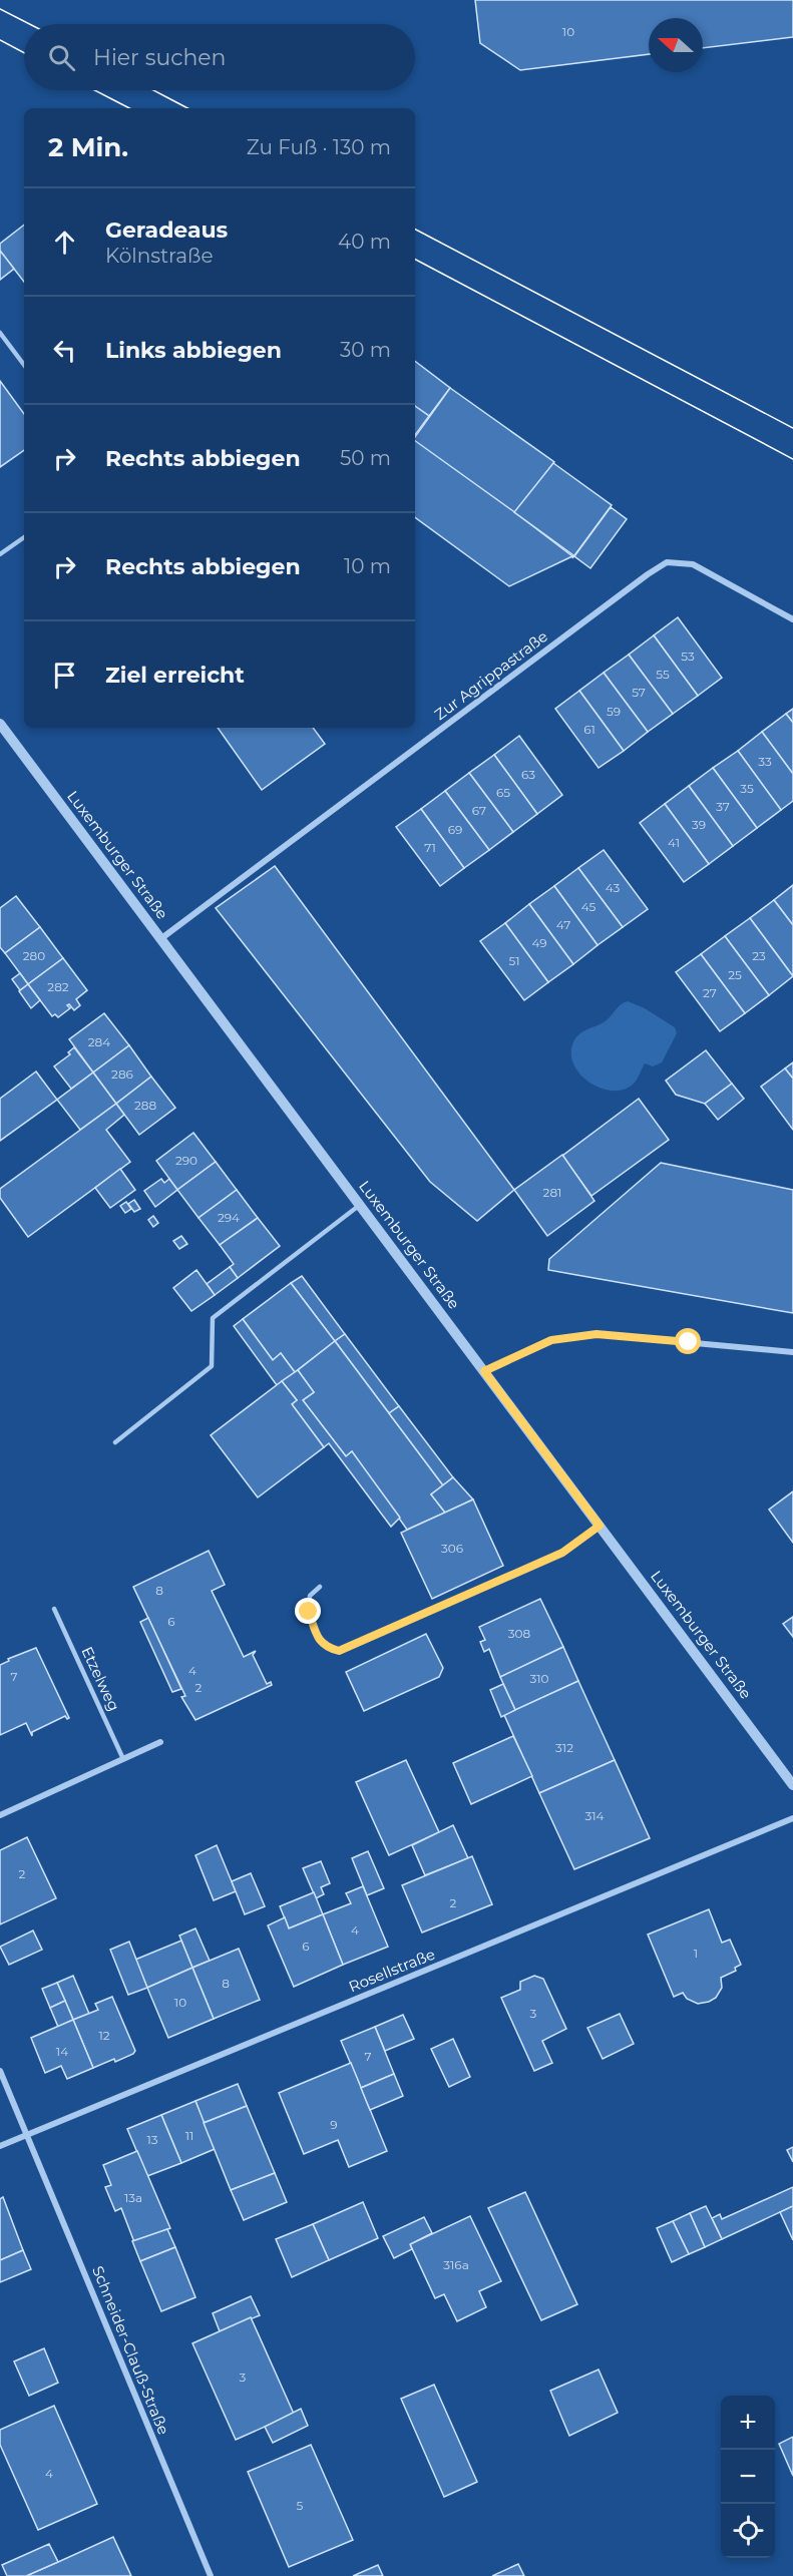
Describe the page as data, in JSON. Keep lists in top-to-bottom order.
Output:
{
  "streets": {
    "street": [
      "Zur Agrippastraße",
      "Luxemburger Straße",
      "Rosellstraße",
      "Schneider-Clauß-Straße"
    ],
    "lane": ["Etzelweg"]
  },
  "crossings": [
    ["Zur Agrippastraße", "Luxemburger Straße"],
    ["Rosellstraße", "Schneider-Clauß-Straße"]
  ],
  "house_numbers": [
    "10",
    "53",
    "55",
    "57",
    "59",
    "61",
    "33",
    "63",
    "35",
    "65",
    "37",
    "67",
    "39",
    "69",
    "41",
    "71",
    "43",
    "45",
    "47",
    "49",
    "280",
    "23",
    "51",
    "25",
    "282",
    "27",
    "284",
    "286",
    "288",
    "290",
    "281",
    "294",
    "306",
    "8",
    "6",
    "308",
    "4",
    "7",
    "310",
    "2",
    "312",
    "314",
    "2",
    "2",
    "4",
    "6",
    "1",
    "8",
    "10",
    "3",
    "12",
    "14",
    "7",
    "9",
    "11",
    "13",
    "13a",
    "316a",
    "3",
    "4",
    "5"
  ],
  "north": "left",
  "page": {
    "search": "Hier suchen",
    "heading": ["2 Min.", "Zu Fuß · 130 m"],
    "list": [
      ["Geradeaus", "Kölnstraße", "40 m"],
      ["Links abbiegen", "30 m"],
      ["Rechts abbiegen", "50 m"],
      ["Rechts abbiegen", "10 m"],
      "Ziel erreicht"
    ],
    "map_buttons": ["+", "−"]
  }
}
